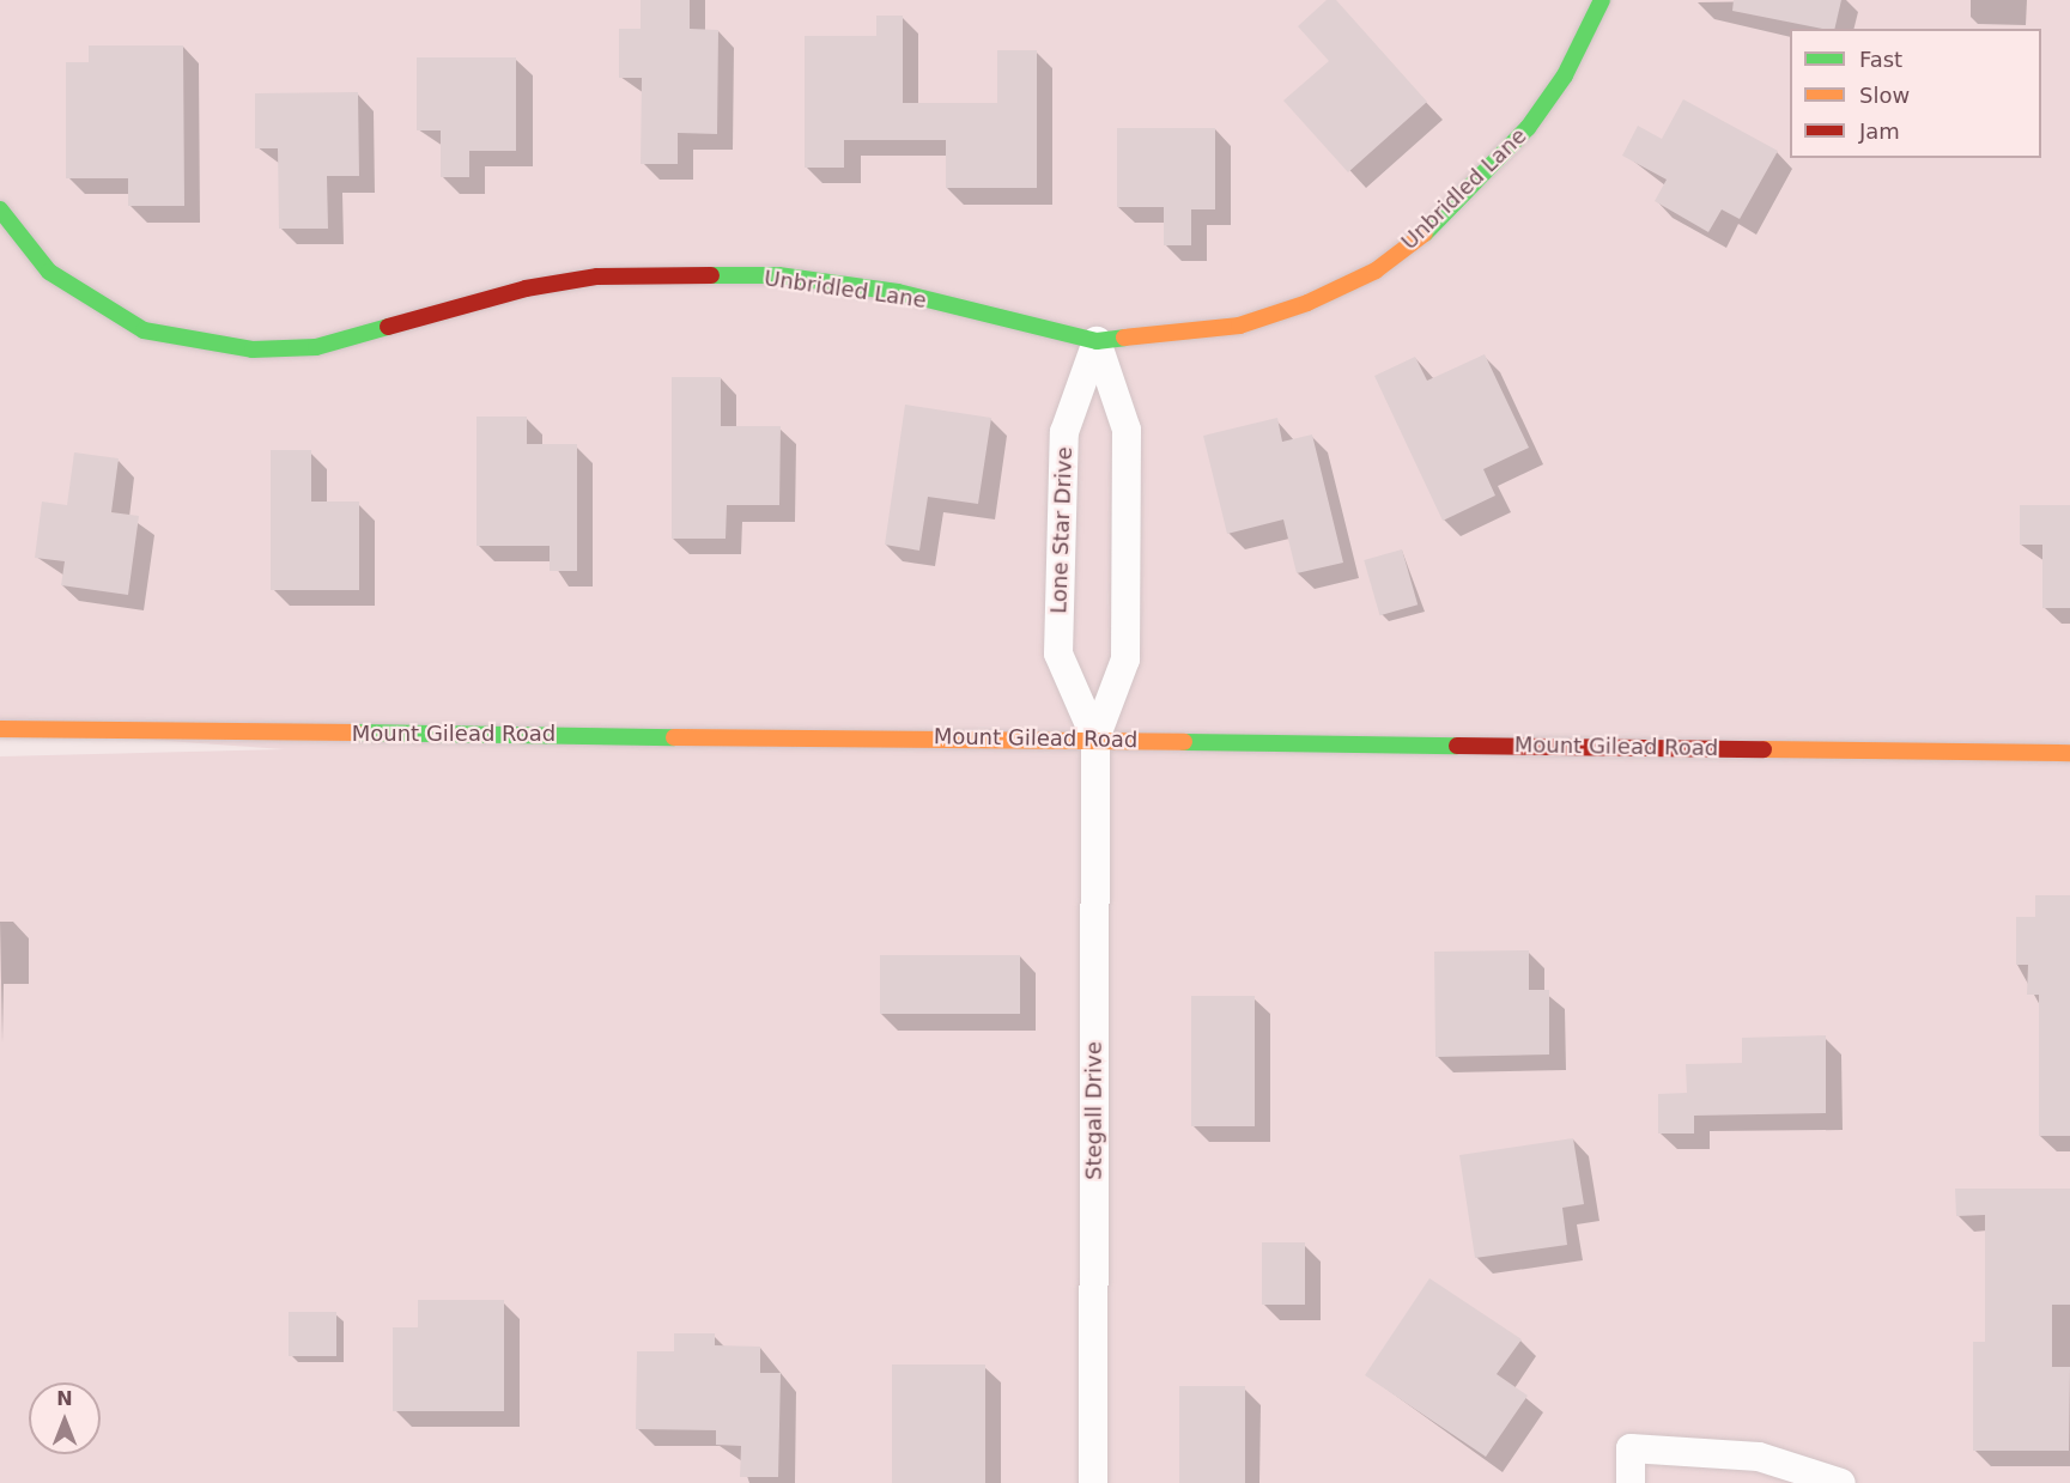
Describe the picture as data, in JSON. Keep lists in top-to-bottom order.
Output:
{
  "streets": {
    "street": [
      "Unbridled Lane",
      "Lone Star Drive",
      "Mount Gilead Road",
      "Stegall Drive"
    ]
  },
  "crossings": [
    ["Unbridled Lane", "Lone Star Drive"],
    ["Lone Star Drive", "Mount Gilead Road"],
    ["Lone Star Drive", "Stegall Drive"],
    ["Mount Gilead Road", "Stegall Drive"]
  ],
  "legend": ["Fast", "Slow", "Jam"],
  "north": "top"
}
